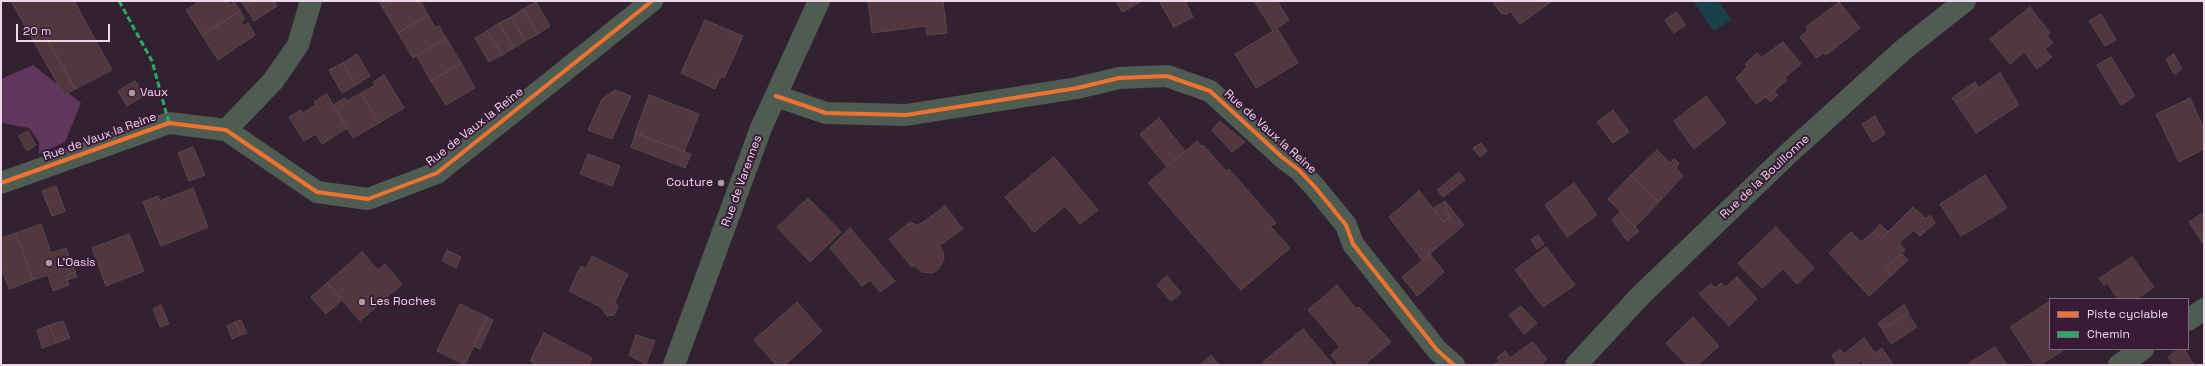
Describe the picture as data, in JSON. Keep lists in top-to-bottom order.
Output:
{
  "streets": {
    "street": ["Rue de Vaux la Reine", "Rue de la Bouillonne", "Rue de Varennes"]
  },
  "crossings": [
    ["Rue de Vaux la Reine", "Rue de Varennes"]
  ],
  "places": [
    "Vaux",
    "Couture",
    "L'Oasis",
    "Les Roches"
  ],
  "legend": ["Piste cyclable", "Chemin"],
  "scale_bar": "20 m"
}
